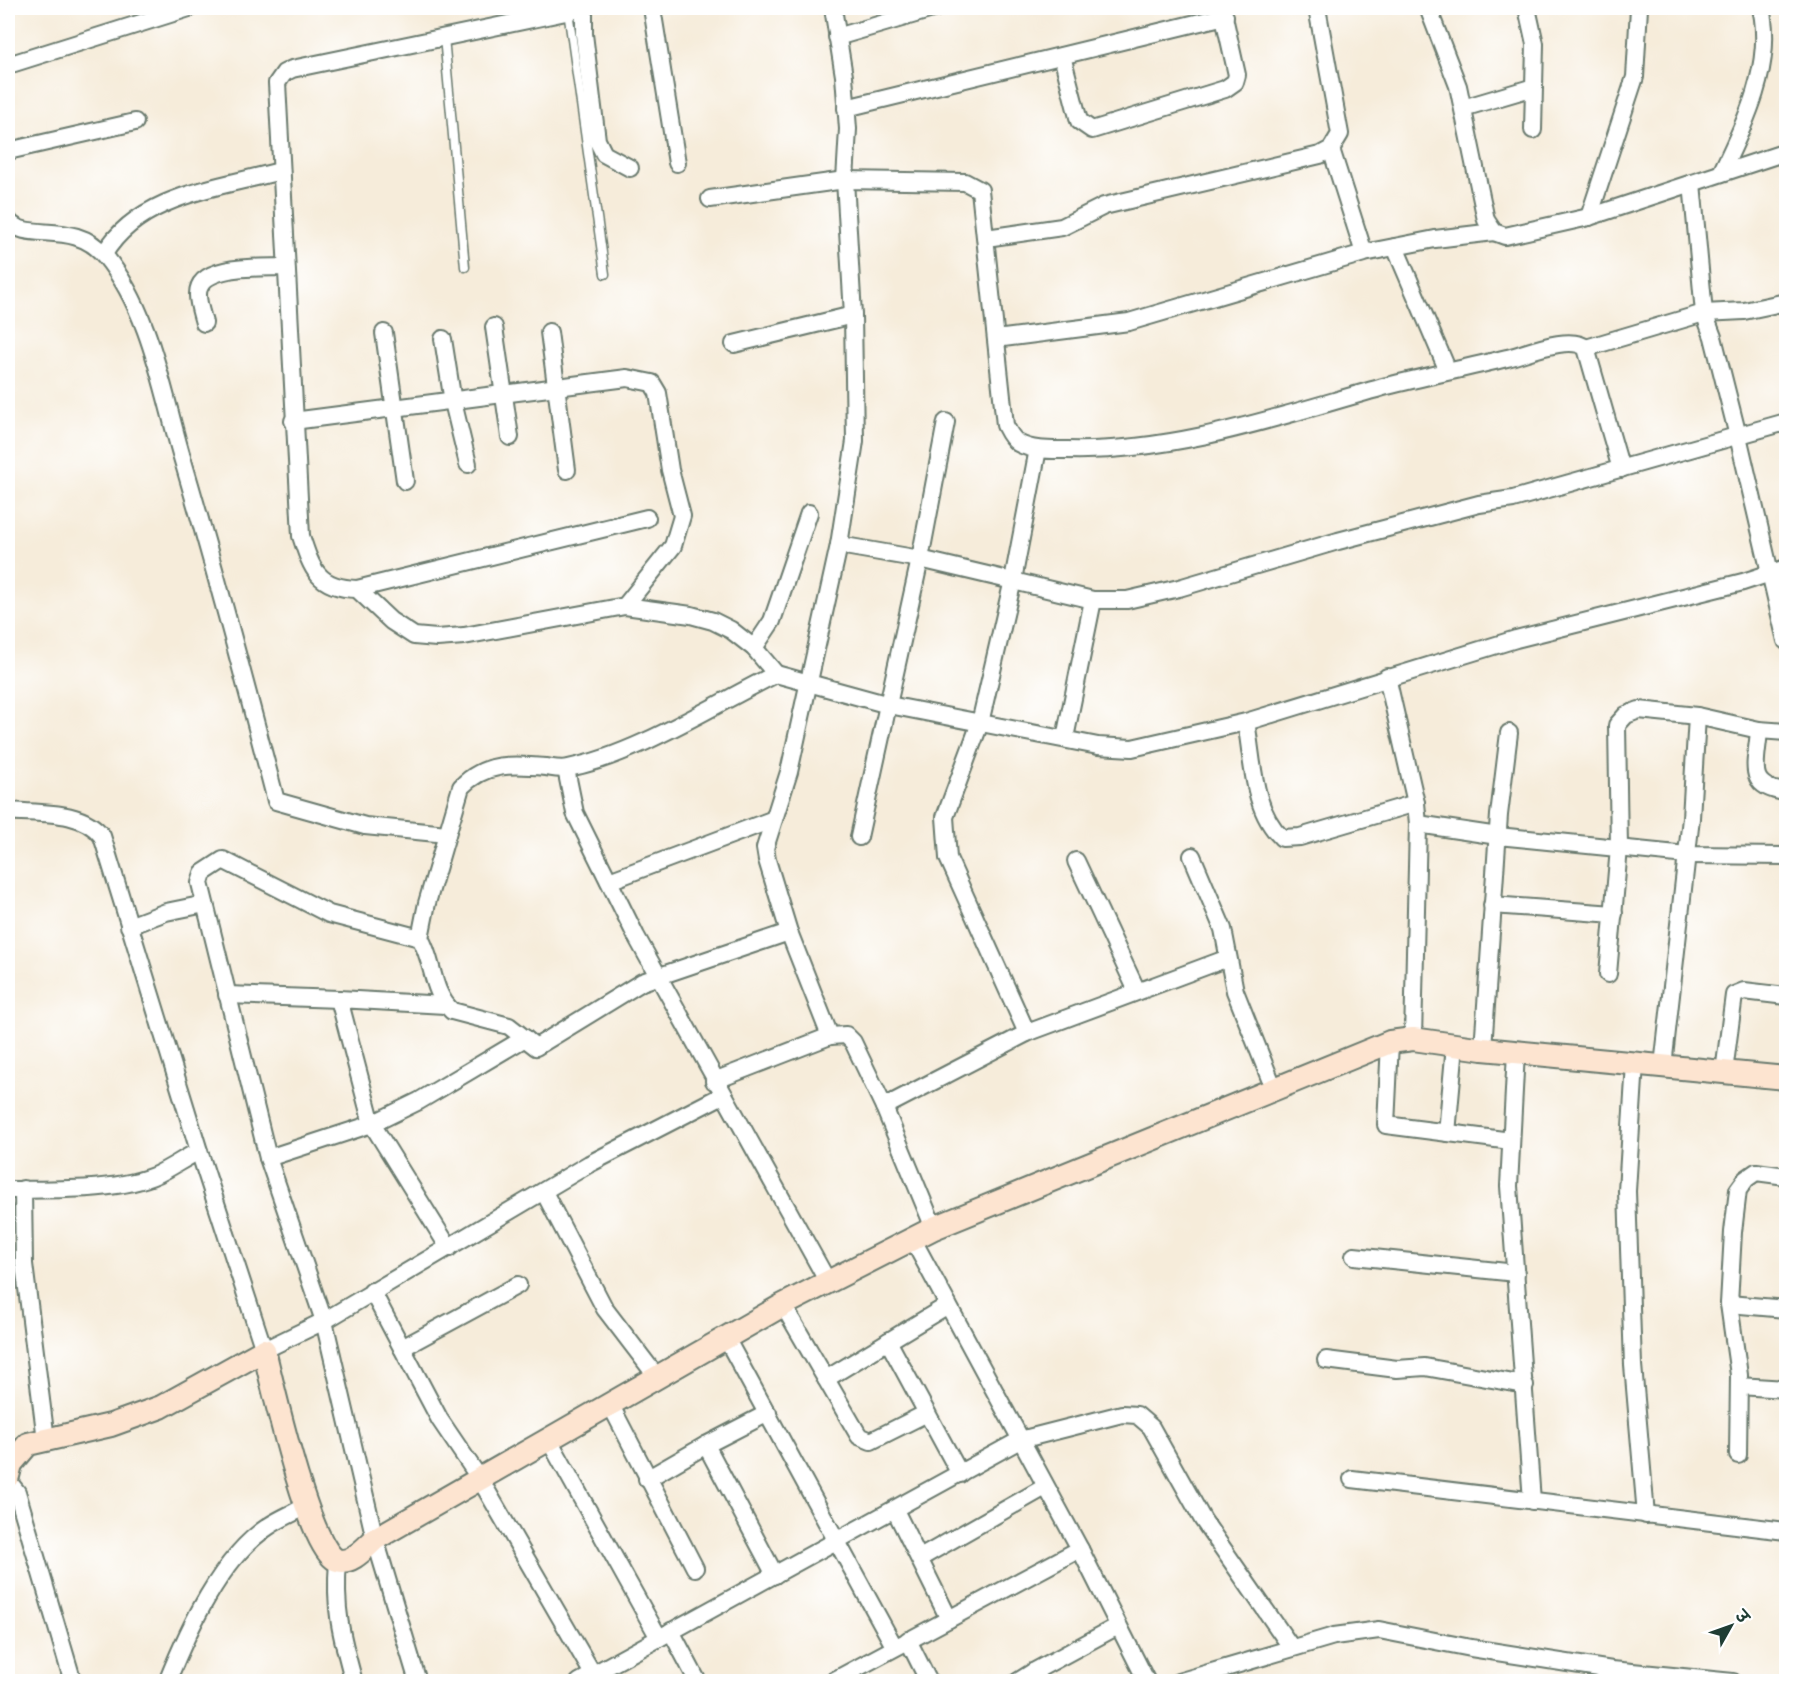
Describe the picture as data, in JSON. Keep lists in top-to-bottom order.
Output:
{
  "north": "top right"
}
